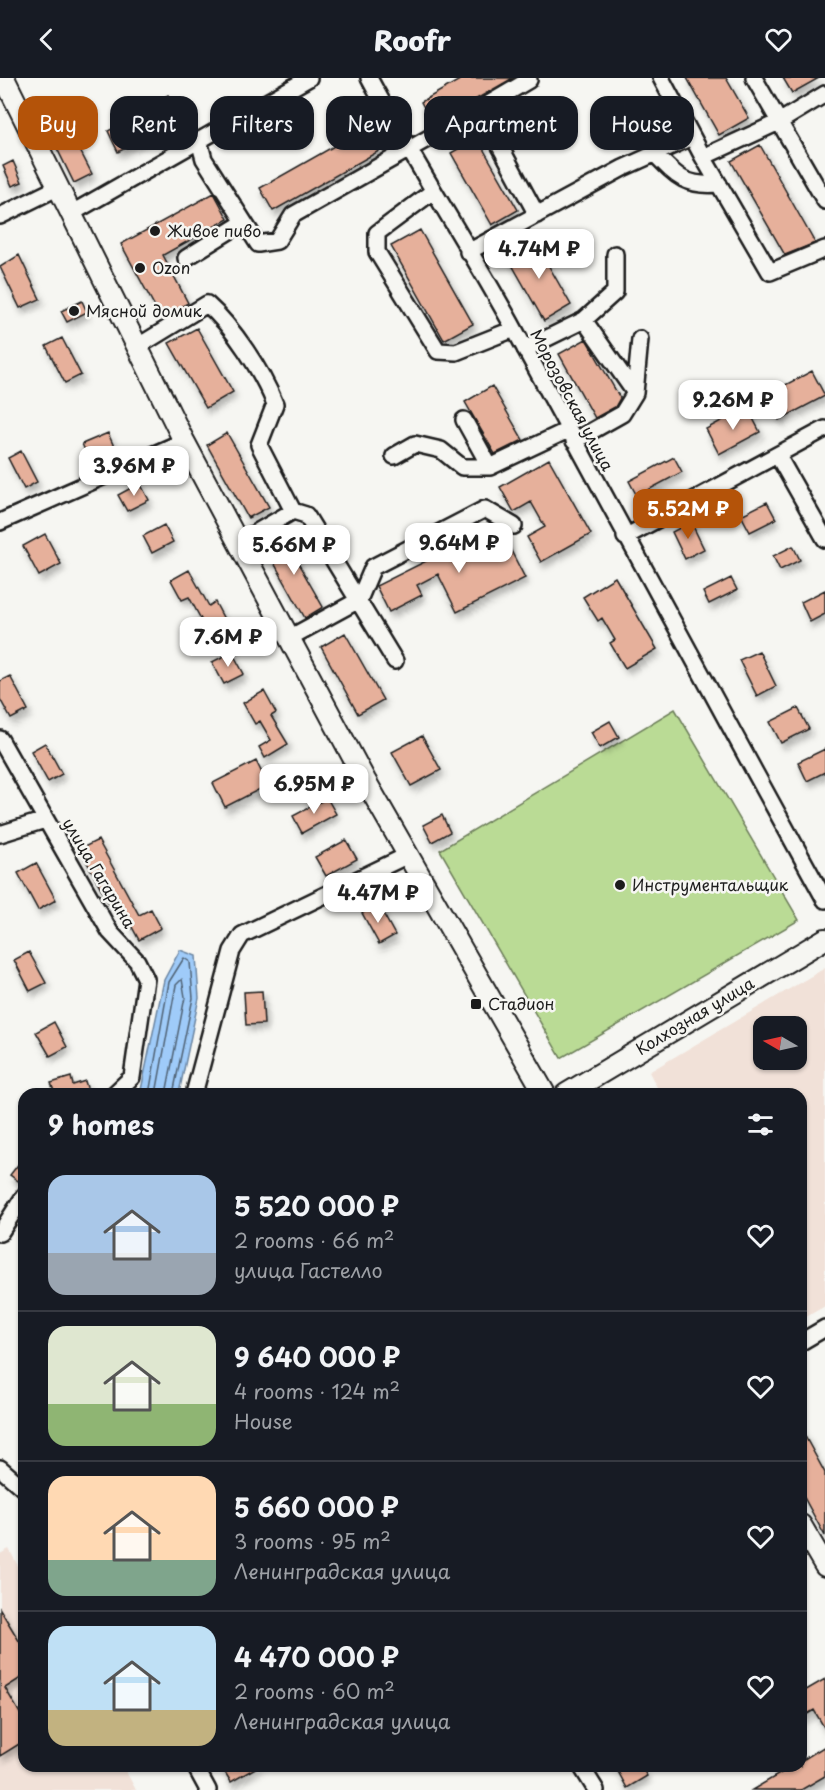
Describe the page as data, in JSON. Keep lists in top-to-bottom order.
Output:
{
  "streets": {
    "main road": ["Колхозная улица"],
    "street": ["Морозовская улица", "улица Гагарина"]
  },
  "places": {
    "other": [
      "Живое пиво",
      "Ozon",
      "Мясной домик",
      "Инструментальщик"
    ],
    "transit": ["Стадион"]
  },
  "north": "left",
  "page": {
    "header": "Roofr",
    "chip": [
      "Buy",
      "Rent",
      "Filters",
      "New",
      "Apartment",
      "House"
    ],
    "price": [
      "4.74M ₽",
      "9.26M ₽",
      "3.96M ₽",
      "5.52M ₽",
      "9.64M ₽",
      "5.66M ₽",
      "7.6M ₽",
      "6.95M ₽",
      "4.47M ₽"
    ],
    "heading": "9 homes",
    "list": [
      {
        "name": "5 520 000 ₽",
        "note": "2 rooms · 66 m² · улица Гастелло"
      },
      {
        "name": "9 640 000 ₽",
        "note": "4 rooms · 124 m² · House"
      },
      {
        "name": "5 660 000 ₽",
        "note": "3 rooms · 95 m² · Ленинградская улица"
      },
      {
        "name": "4 470 000 ₽",
        "note": "2 rooms · 60 m² · Ленинградская улица"
      }
    ]
  }
}
